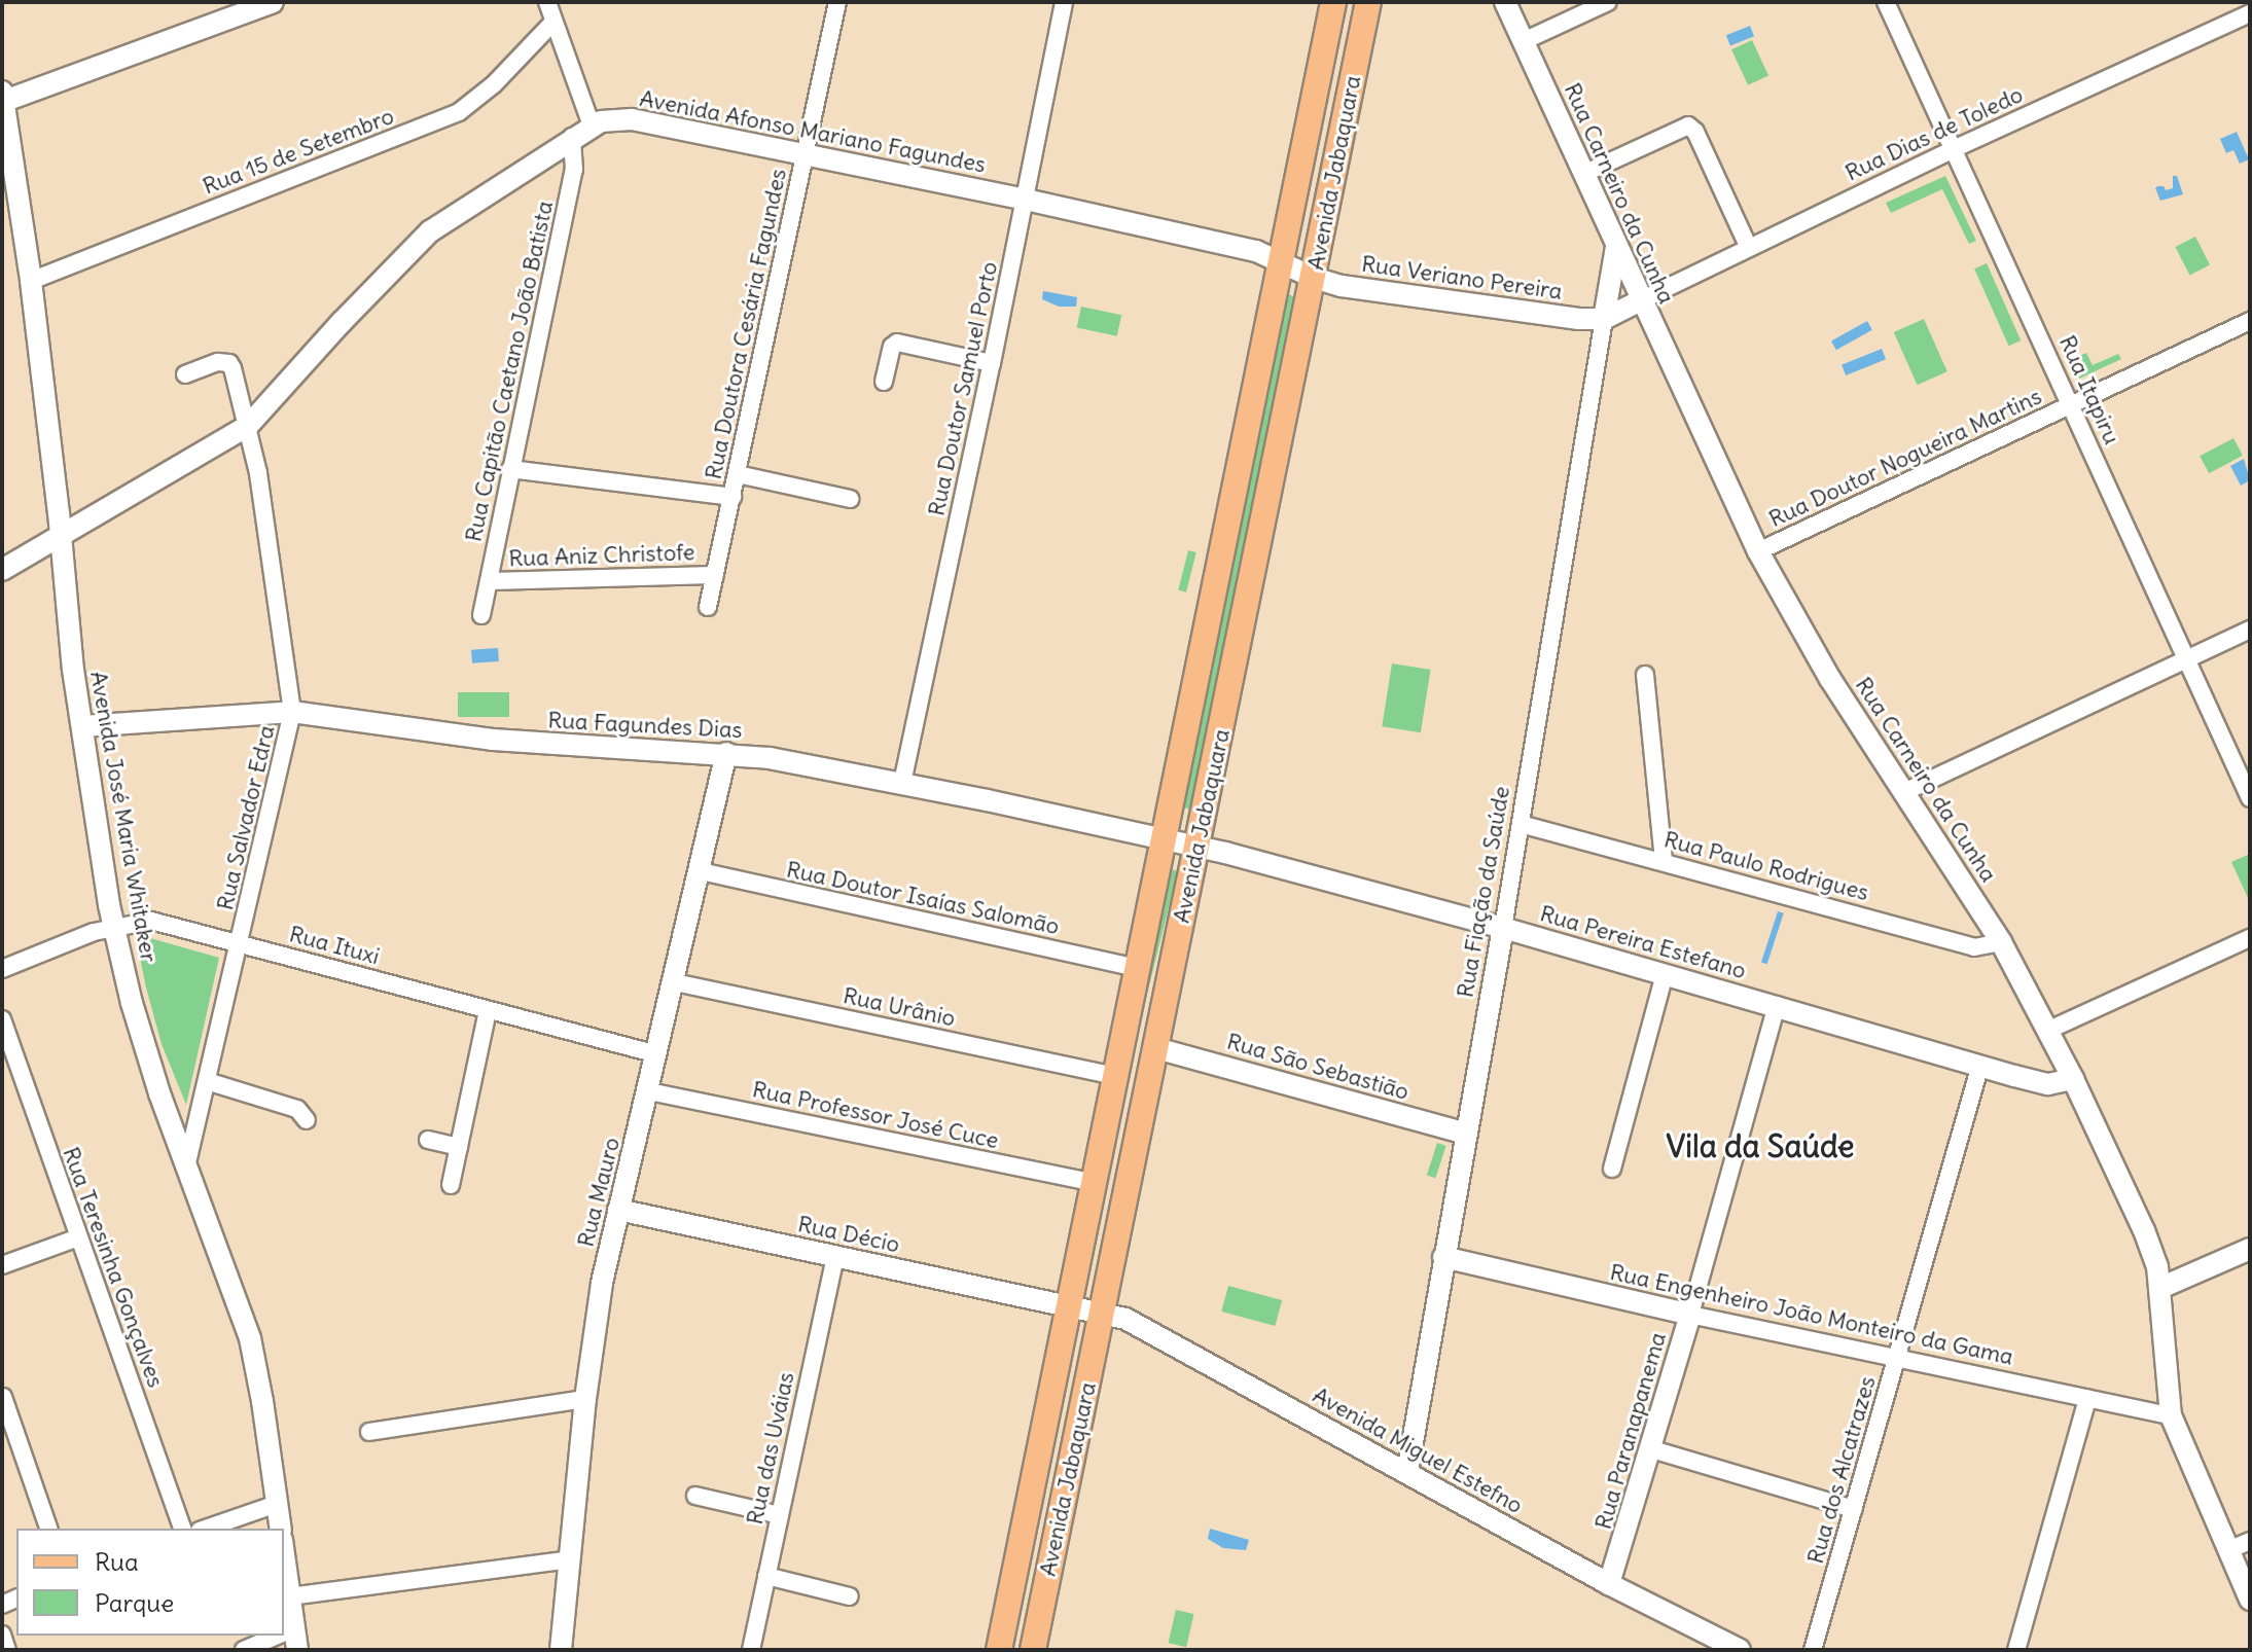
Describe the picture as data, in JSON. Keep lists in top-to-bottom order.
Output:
{
  "streets": {
    "main road": ["Avenida Jabaquara"],
    "street": [
      "Avenida Afonso Mariano Fagundes",
      "Rua Dias de Toledo",
      "Rua 15 de Setembro",
      "Rua Carneiro da Cunha",
      "Rua Veriano Pereira",
      "Rua Doutora Cesária Fagundes",
      "Rua Capitão Caetano João Batista",
      "Rua Doutor Samuel Porto",
      "Rua Itapiru",
      "Rua Doutor Nogueira Martins",
      "Rua Aniz Christofe",
      "Rua Fagundes Dias",
      "Avenida José Maria Whitaker",
      "Rua Salvador Edra",
      "Rua Paulo Rodrigues",
      "Rua Fiação da Saúde",
      "Rua Doutor Isaías Salomão",
      "Rua Pereira Estefano",
      "Rua Ituxi",
      "Rua Urânio",
      "Rua São Sebastião",
      "Rua Professor José Cuce",
      "Rua Mauro",
      "Rua Décio",
      "Rua Teresinha Gonçalves",
      "Rua Engenheiro João Monteiro da Gama",
      "Rua Paranapanema",
      "Rua das Uváias",
      "Avenida Miguel Estefno",
      "Rua dos Alcatrazes"
    ]
  },
  "crossings": [
    ["Avenida Afonso Mariano Fagundes", "Avenida Jabaquara"],
    ["Avenida Afonso Mariano Fagundes", "Rua Veriano Pereira"],
    ["Avenida Afonso Mariano Fagundes", "Rua Doutora Cesária Fagundes"],
    ["Avenida Afonso Mariano Fagundes", "Rua Capitão Caetano João Batista"],
    ["Avenida Afonso Mariano Fagundes", "Rua Doutor Samuel Porto"],
    ["Avenida Afonso Mariano Fagundes", "Avenida José Maria Whitaker"],
    ["Avenida Afonso Mariano Fagundes", "Rua Salvador Edra"],
    ["Rua Dias de Toledo", "Rua Carneiro da Cunha"],
    ["Rua Dias de Toledo", "Rua Itapiru"],
    ["Rua 15 de Setembro", "Avenida José Maria Whitaker"],
    ["Avenida Jabaquara", "Rua Veriano Pereira"],
    ["Avenida Jabaquara", "Rua Fagundes Dias"],
    ["Avenida Jabaquara", "Rua Doutor Isaías Salomão"],
    ["Avenida Jabaquara", "Rua Pereira Estefano"],
    ["Avenida Jabaquara", "Rua Urânio"],
    ["Avenida Jabaquara", "Rua São Sebastião"],
    ["Avenida Jabaquara", "Rua Professor José Cuce"],
    ["Avenida Jabaquara", "Rua Décio"],
    ["Avenida Jabaquara", "Avenida Miguel Estefno"],
    ["Rua Carneiro da Cunha", "Rua Veriano Pereira"],
    ["Rua Carneiro da Cunha", "Rua Doutor Nogueira Martins"],
    ["Rua Carneiro da Cunha", "Rua Paulo Rodrigues"],
    ["Rua Carneiro da Cunha", "Rua Pereira Estefano"],
    ["Rua Carneiro da Cunha", "Rua Engenheiro João Monteiro da Gama"],
    ["Rua Veriano Pereira", "Rua Fiação da Saúde"],
    ["Rua Doutora Cesária Fagundes", "Rua Aniz Christofe"],
    ["Rua Capitão Caetano João Batista", "Rua Aniz Christofe"],
    ["Rua Doutor Samuel Porto", "Rua Fagundes Dias"],
    ["Rua Itapiru", "Rua Doutor Nogueira Martins"],
    ["Rua Fagundes Dias", "Avenida José Maria Whitaker"],
    ["Rua Fagundes Dias", "Rua Salvador Edra"],
    ["Rua Fagundes Dias", "Rua Pereira Estefano"],
    ["Rua Fagundes Dias", "Rua Mauro"],
    ["Avenida José Maria Whitaker", "Rua Salvador Edra"],
    ["Avenida José Maria Whitaker", "Rua Ituxi"],
    ["Rua Salvador Edra", "Rua Ituxi"],
    ["Rua Paulo Rodrigues", "Rua Fiação da Saúde"],
    ["Rua Fiação da Saúde", "Rua Pereira Estefano"],
    ["Rua Fiação da Saúde", "Rua São Sebastião"],
    ["Rua Fiação da Saúde", "Rua Engenheiro João Monteiro da Gama"],
    ["Rua Fiação da Saúde", "Avenida Miguel Estefno"],
    ["Rua Doutor Isaías Salomão", "Rua Mauro"],
    ["Rua Pereira Estefano", "Rua Paranapanema"],
    ["Rua Pereira Estefano", "Rua dos Alcatrazes"],
    ["Rua Ituxi", "Rua Mauro"],
    ["Rua Urânio", "Rua Mauro"],
    ["Rua Professor José Cuce", "Rua Mauro"],
    ["Rua Mauro", "Rua Décio"],
    ["Rua Décio", "Rua das Uváias"],
    ["Rua Décio", "Avenida Miguel Estefno"],
    ["Rua Engenheiro João Monteiro da Gama", "Rua Paranapanema"],
    ["Rua Engenheiro João Monteiro da Gama", "Rua dos Alcatrazes"],
    ["Rua Paranapanema", "Avenida Miguel Estefno"]
  ],
  "districts": ["Vila da Saúde"],
  "legend": ["Rua", "Parque"]
}
